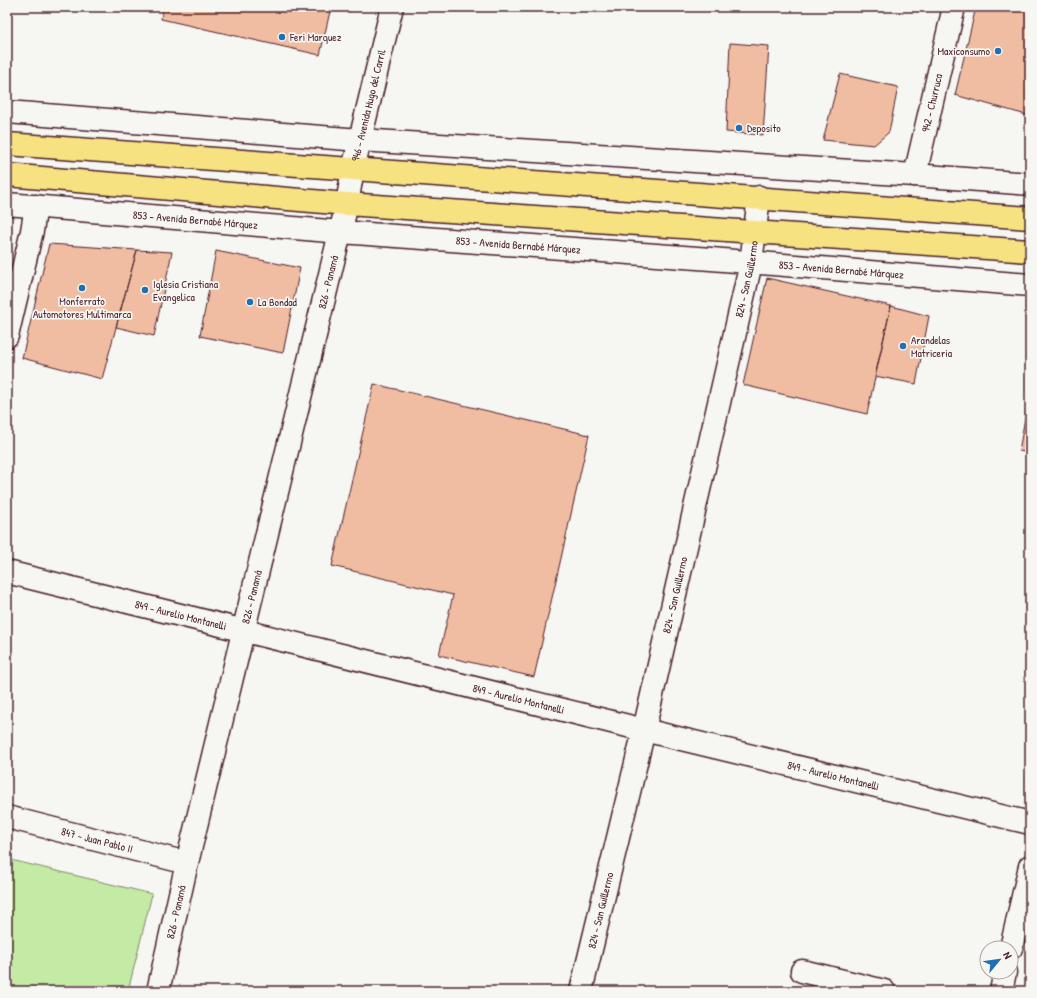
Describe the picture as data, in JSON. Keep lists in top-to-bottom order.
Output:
{
  "streets": {
    "street": [
      "942 - Churruca",
      "946 - Avenida Hugo del Carril",
      "853 - Avenida Bernabé Márquez",
      "824 - San Guillermo",
      "826 - Panamá",
      "849 - Aurelio Montanelli",
      "847 - Juan Pablo II"
    ]
  },
  "crossings": [
    ["946 - Avenida Hugo del Carril", "826 - Panamá"],
    ["853 - Avenida Bernabé Márquez", "824 - San Guillermo"],
    ["853 - Avenida Bernabé Márquez", "826 - Panamá"],
    ["824 - San Guillermo", "849 - Aurelio Montanelli"],
    ["826 - Panamá", "849 - Aurelio Montanelli"],
    ["826 - Panamá", "847 - Juan Pablo II"]
  ],
  "places": [
    "Feri Marquez",
    "Maxiconsumo",
    "Deposito",
    "Monferrato Automotores Multimarca",
    "Iglesia Cristiana Evangelica",
    "La Bondad",
    "Arandelas Matriceria"
  ],
  "north": "top right"
}
